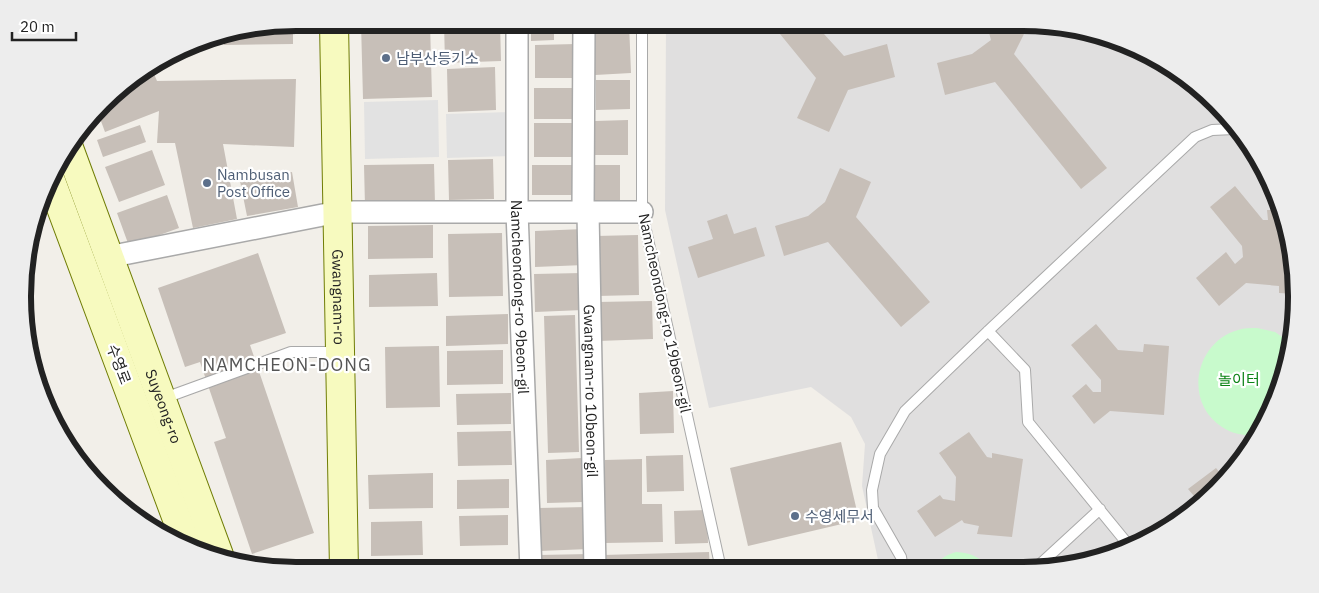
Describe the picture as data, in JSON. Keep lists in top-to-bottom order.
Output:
{
  "streets": {
    "main road": ["Gwangnam-ro", "수영로", "Suyeong-ro"],
    "street": ["Namcheondong-ro 9beon-gil", "Gwangnam-ro 10beon-gil"],
    "lane": ["Namcheondong-ro 19beon-gil"]
  },
  "districts": ["NAMCHEON-DONG"],
  "parks": ["놀이터"],
  "places": ["남부산등기소", "Nambusan Post Office", "수영세무서"],
  "scale_bar": "20 m"
}
